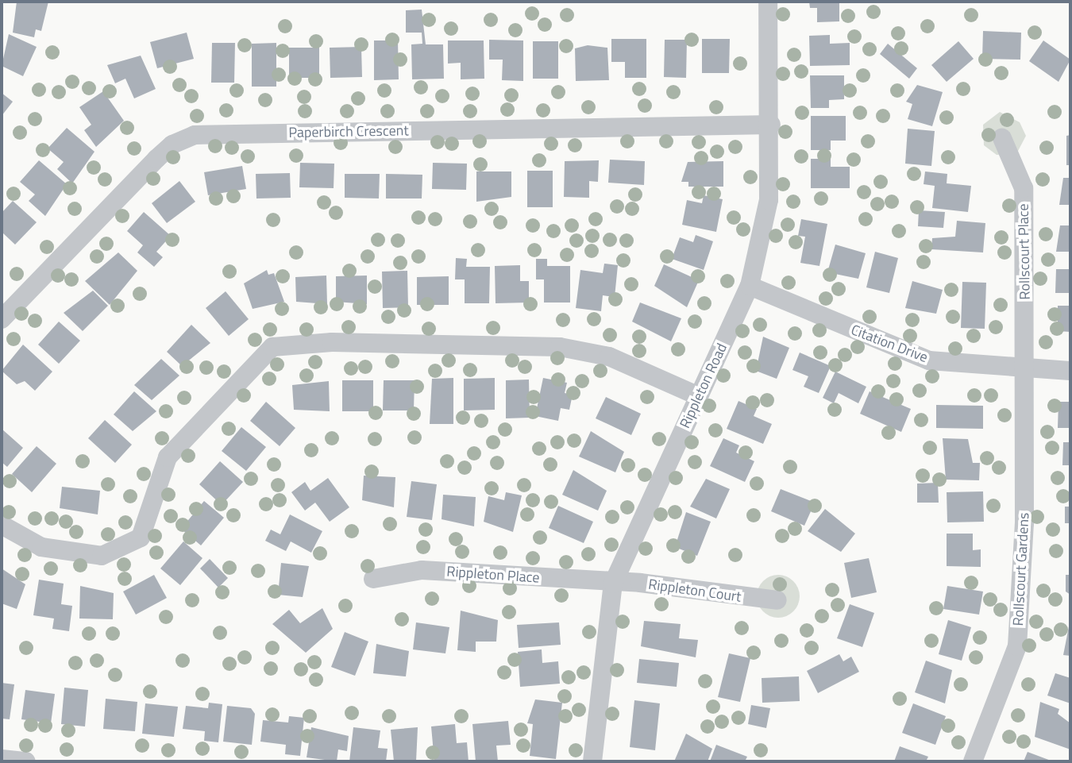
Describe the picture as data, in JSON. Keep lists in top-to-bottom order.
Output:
{
  "streets": {
    "street": [
      "Paperbirch Crescent",
      "Rollscourt Place",
      "Citation Drive",
      "Rippleton Road",
      "Rollscourt Gardens",
      "Rippleton Place",
      "Rippleton Court"
    ]
  },
  "crossings": [
    ["Paperbirch Crescent", "Rippleton Road"],
    ["Rollscourt Place", "Citation Drive"],
    ["Rollscourt Place", "Rollscourt Gardens"],
    ["Citation Drive", "Rippleton Road"],
    ["Citation Drive", "Rollscourt Gardens"],
    ["Rippleton Road", "Rippleton Place"],
    ["Rippleton Road", "Rippleton Court"],
    ["Rippleton Place", "Rippleton Court"]
  ]
}
